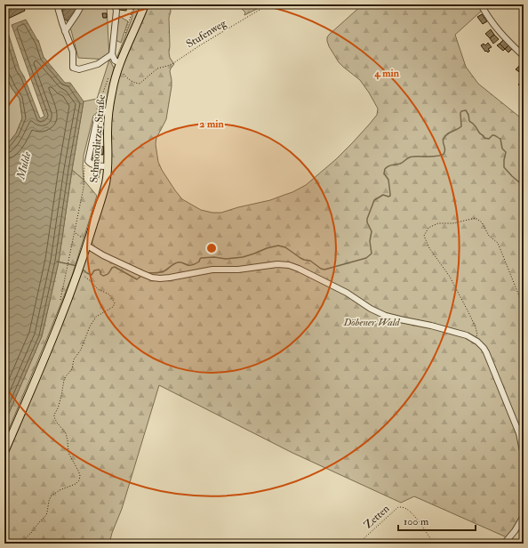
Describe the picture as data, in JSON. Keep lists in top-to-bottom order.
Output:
{
  "streets": {
    "main road": ["Schmorditzer Straße"],
    "path": ["Stufenweg", "Zetten"]
  },
  "crossings": [
    ["Stufenweg", "Schmorditzer Straße"]
  ],
  "water": ["Mulde"],
  "parks": ["Döbener Wald"],
  "scale_bar": "100 m",
  "rings": ["4 min", "2 min"]
}
